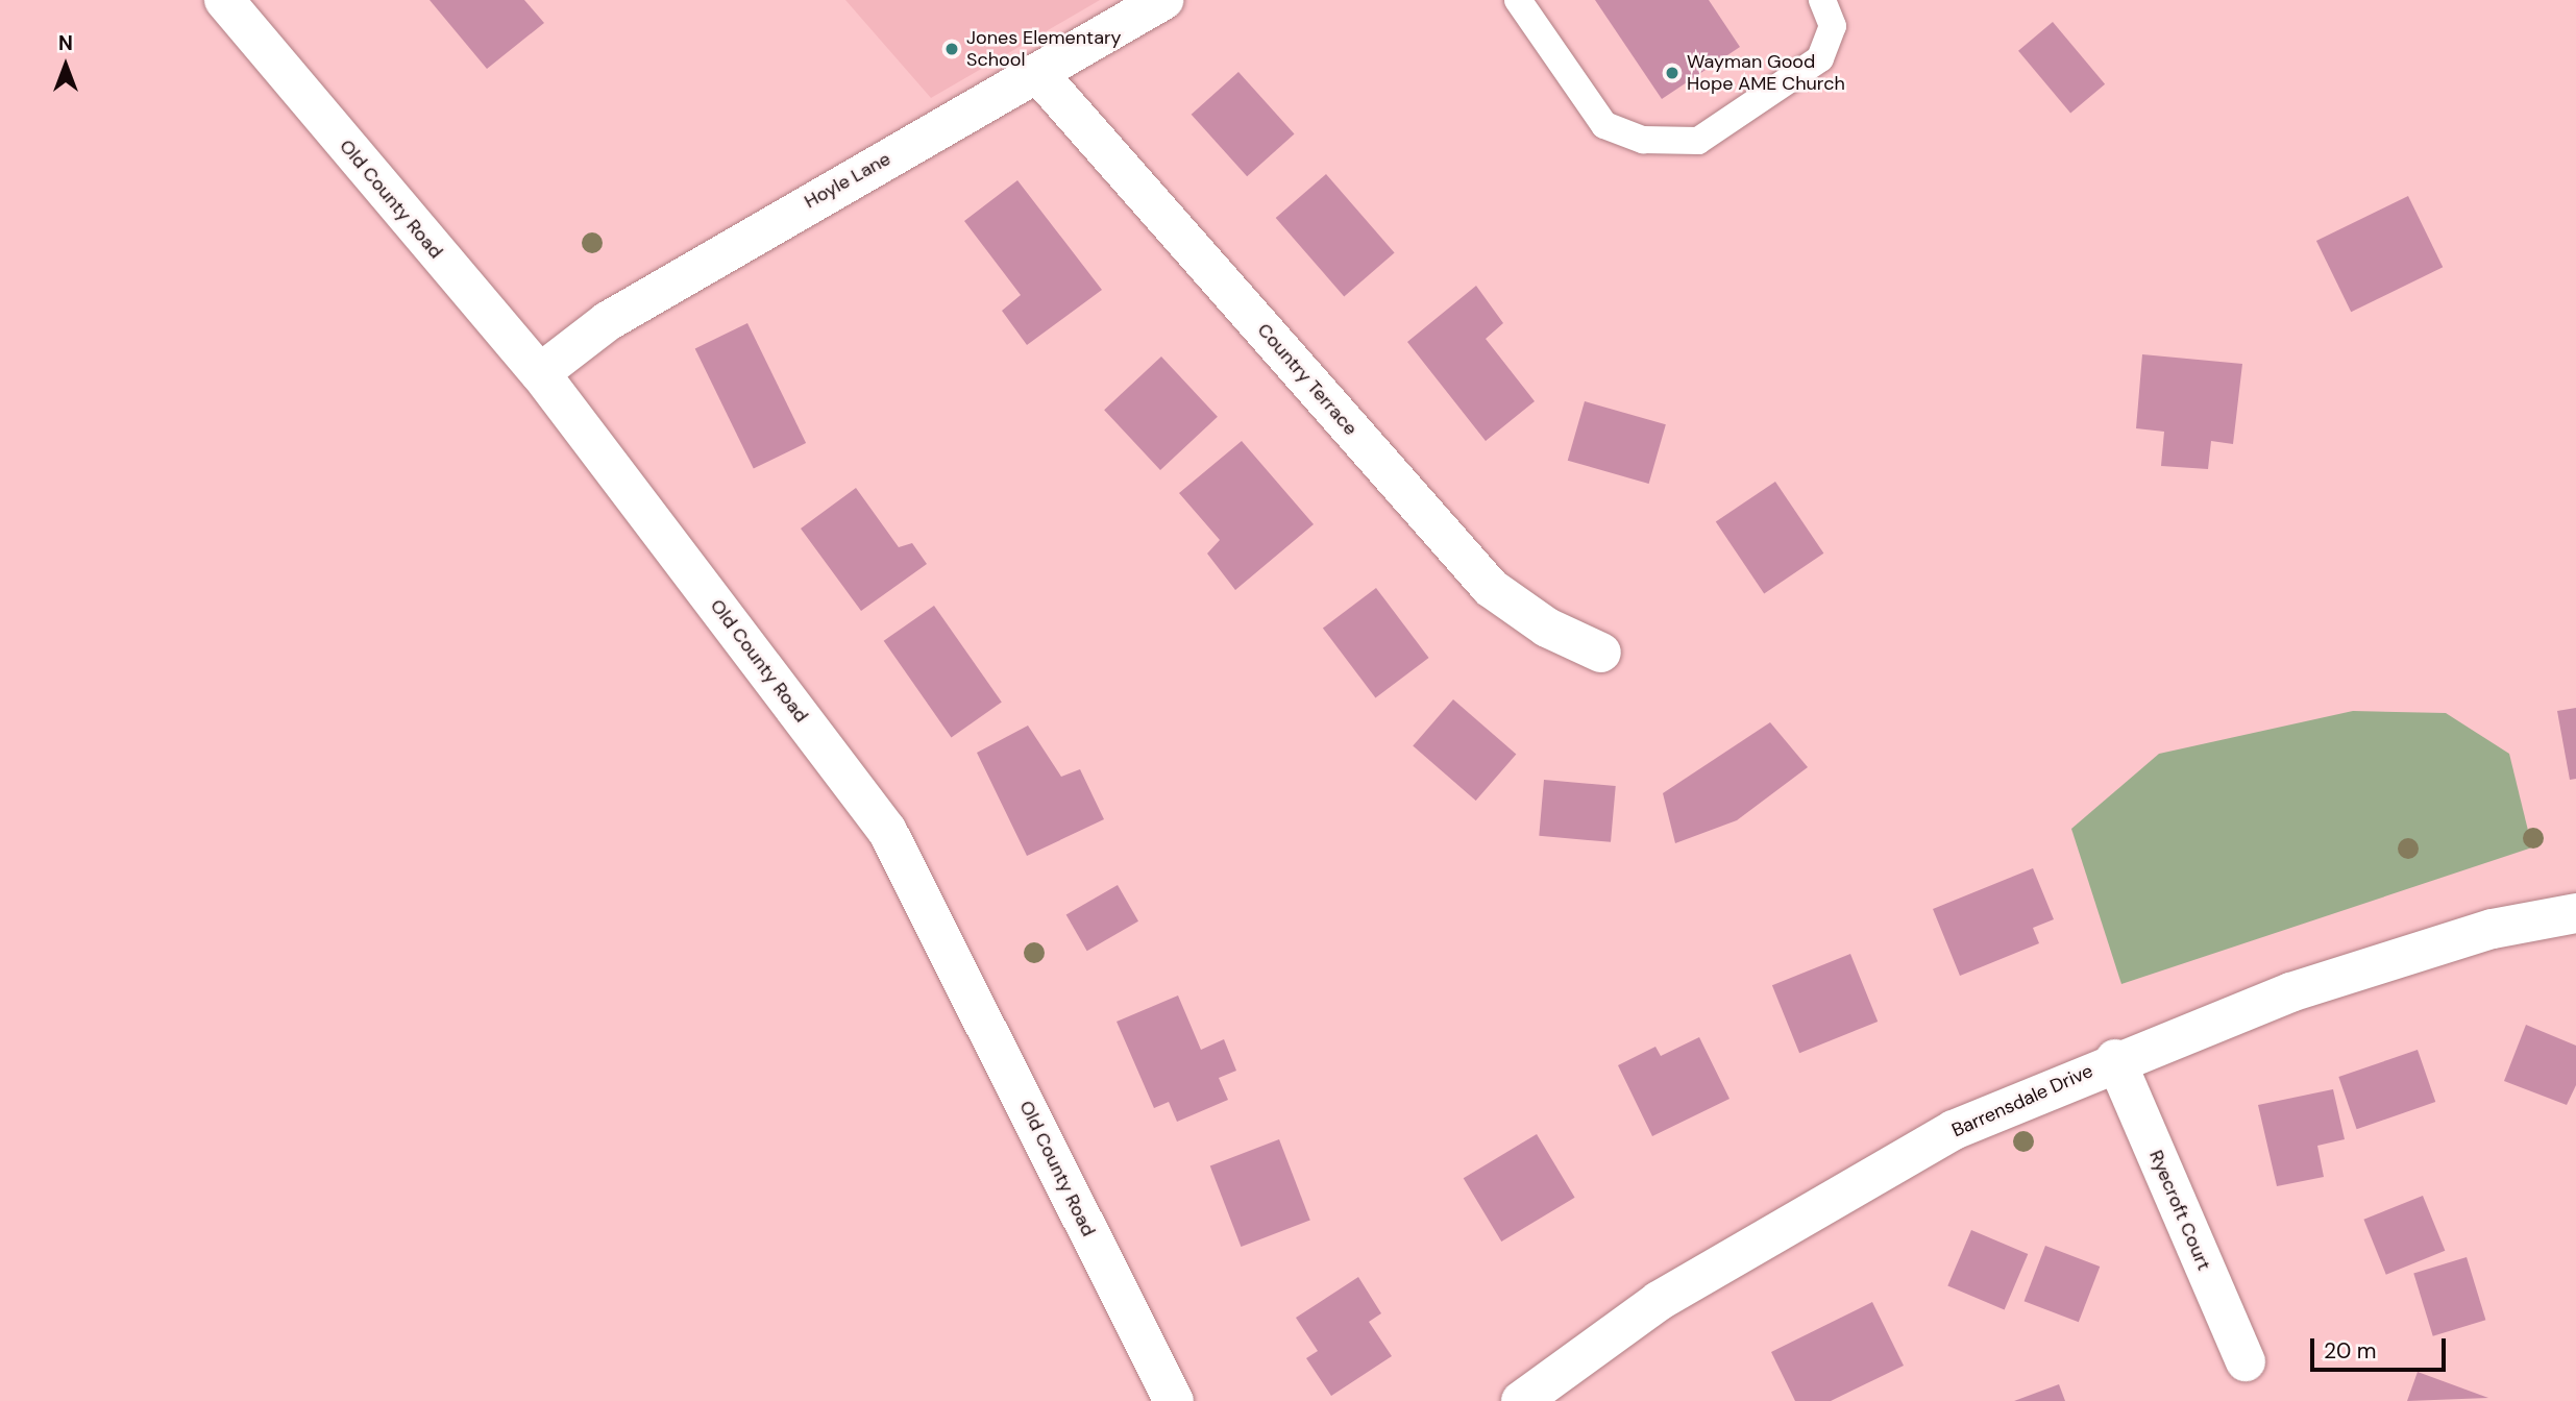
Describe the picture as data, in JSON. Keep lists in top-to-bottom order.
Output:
{
  "streets": {
    "street": [
      "Hoyle Lane",
      "Old County Road",
      "Country Terrace",
      "Barrensdale Drive",
      "Ryecroft Court"
    ]
  },
  "crossings": [
    ["Hoyle Lane", "Old County Road"],
    ["Hoyle Lane", "Country Terrace"],
    ["Barrensdale Drive", "Ryecroft Court"]
  ],
  "places": ["Jones Elementary School", "Wayman Good Hope AME Church"],
  "scale_bar": "20 m",
  "north": "top"
}
